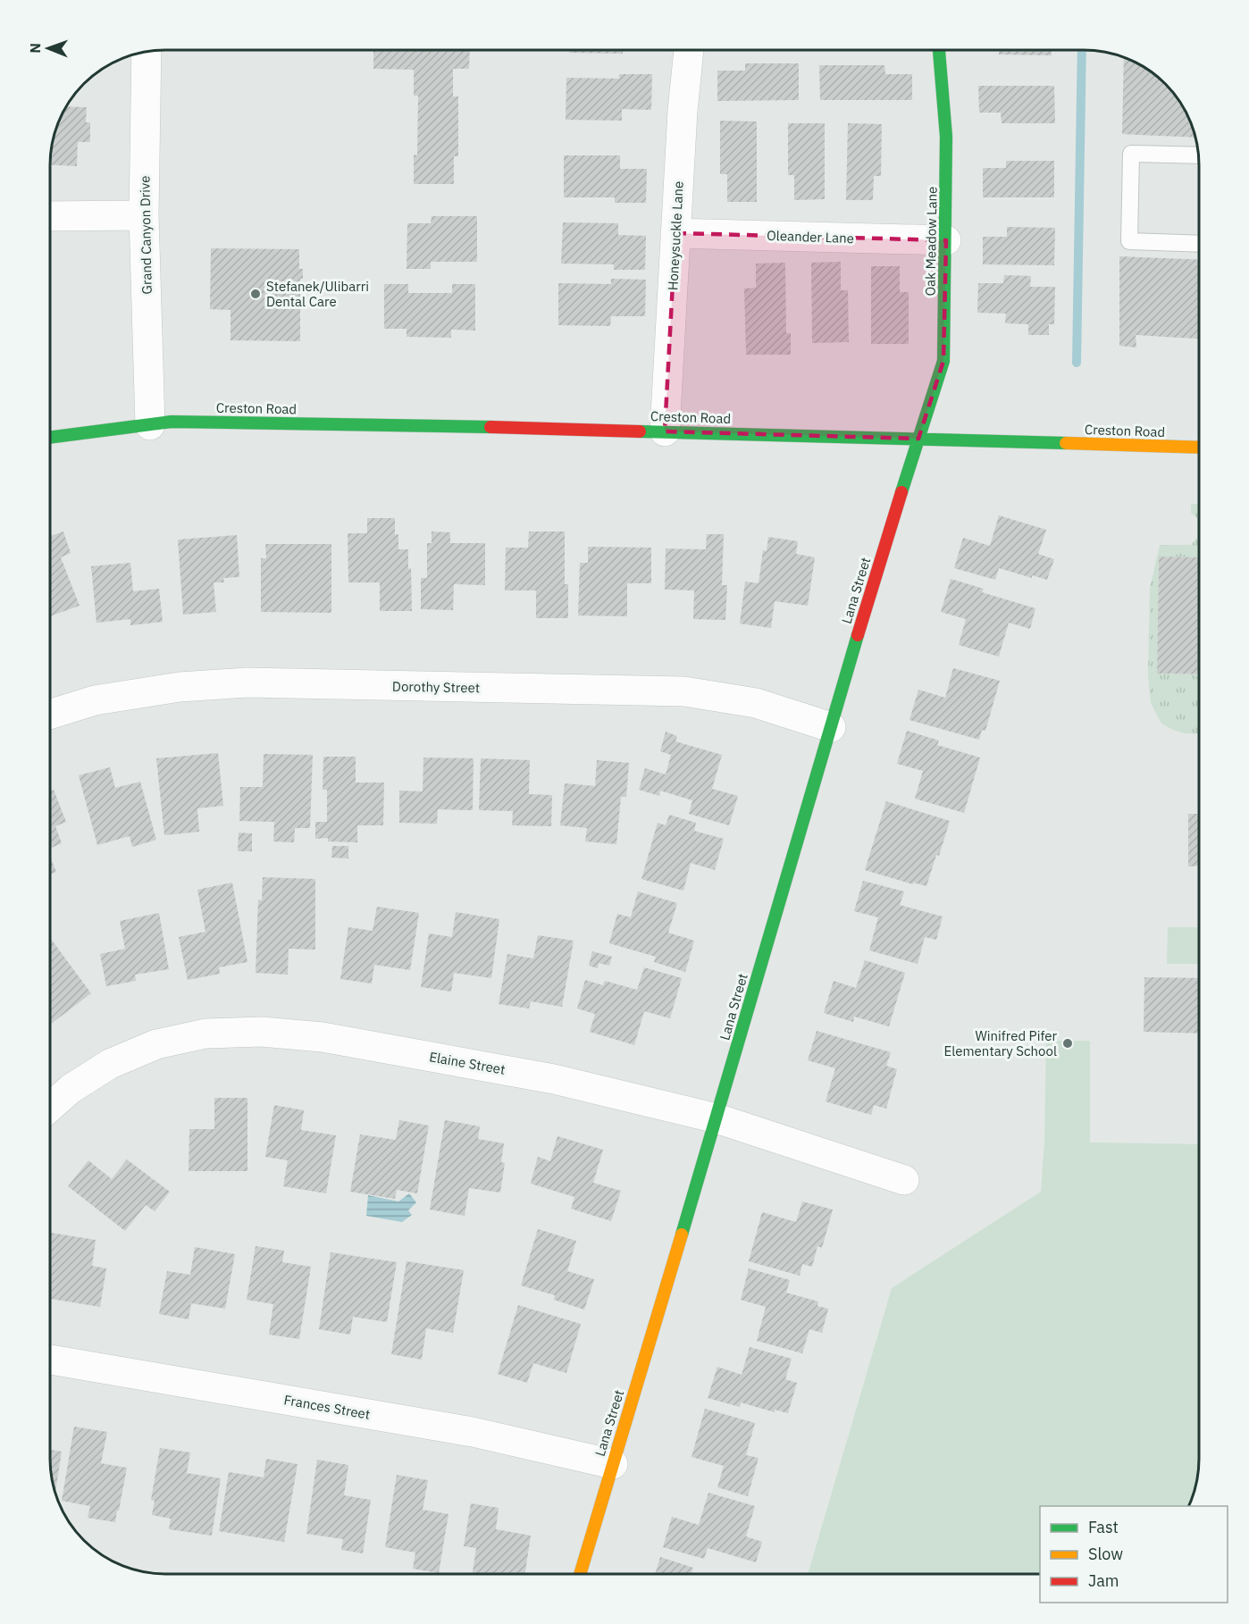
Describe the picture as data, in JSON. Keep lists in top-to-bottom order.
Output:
{
  "streets": {
    "street": [
      "Grand Canyon Drive",
      "Honeysuckle Lane",
      "Oleander Lane",
      "Oak Meadow Lane",
      "Creston Road",
      "Lana Street",
      "Dorothy Street",
      "Elaine Street",
      "Frances Street"
    ]
  },
  "crossings": [
    ["Grand Canyon Drive", "Creston Road"],
    ["Honeysuckle Lane", "Oleander Lane"],
    ["Honeysuckle Lane", "Creston Road"],
    ["Oleander Lane", "Oak Meadow Lane"],
    ["Oak Meadow Lane", "Creston Road"],
    ["Oak Meadow Lane", "Lana Street"],
    ["Creston Road", "Lana Street"],
    ["Lana Street", "Dorothy Street"],
    ["Lana Street", "Elaine Street"],
    ["Lana Street", "Frances Street"]
  ],
  "places": ["Stefanek/Ulibarri Dental Care", "Winifred Pifer Elementary School"],
  "legend": ["Fast", "Slow", "Jam"],
  "north": "left"
}
